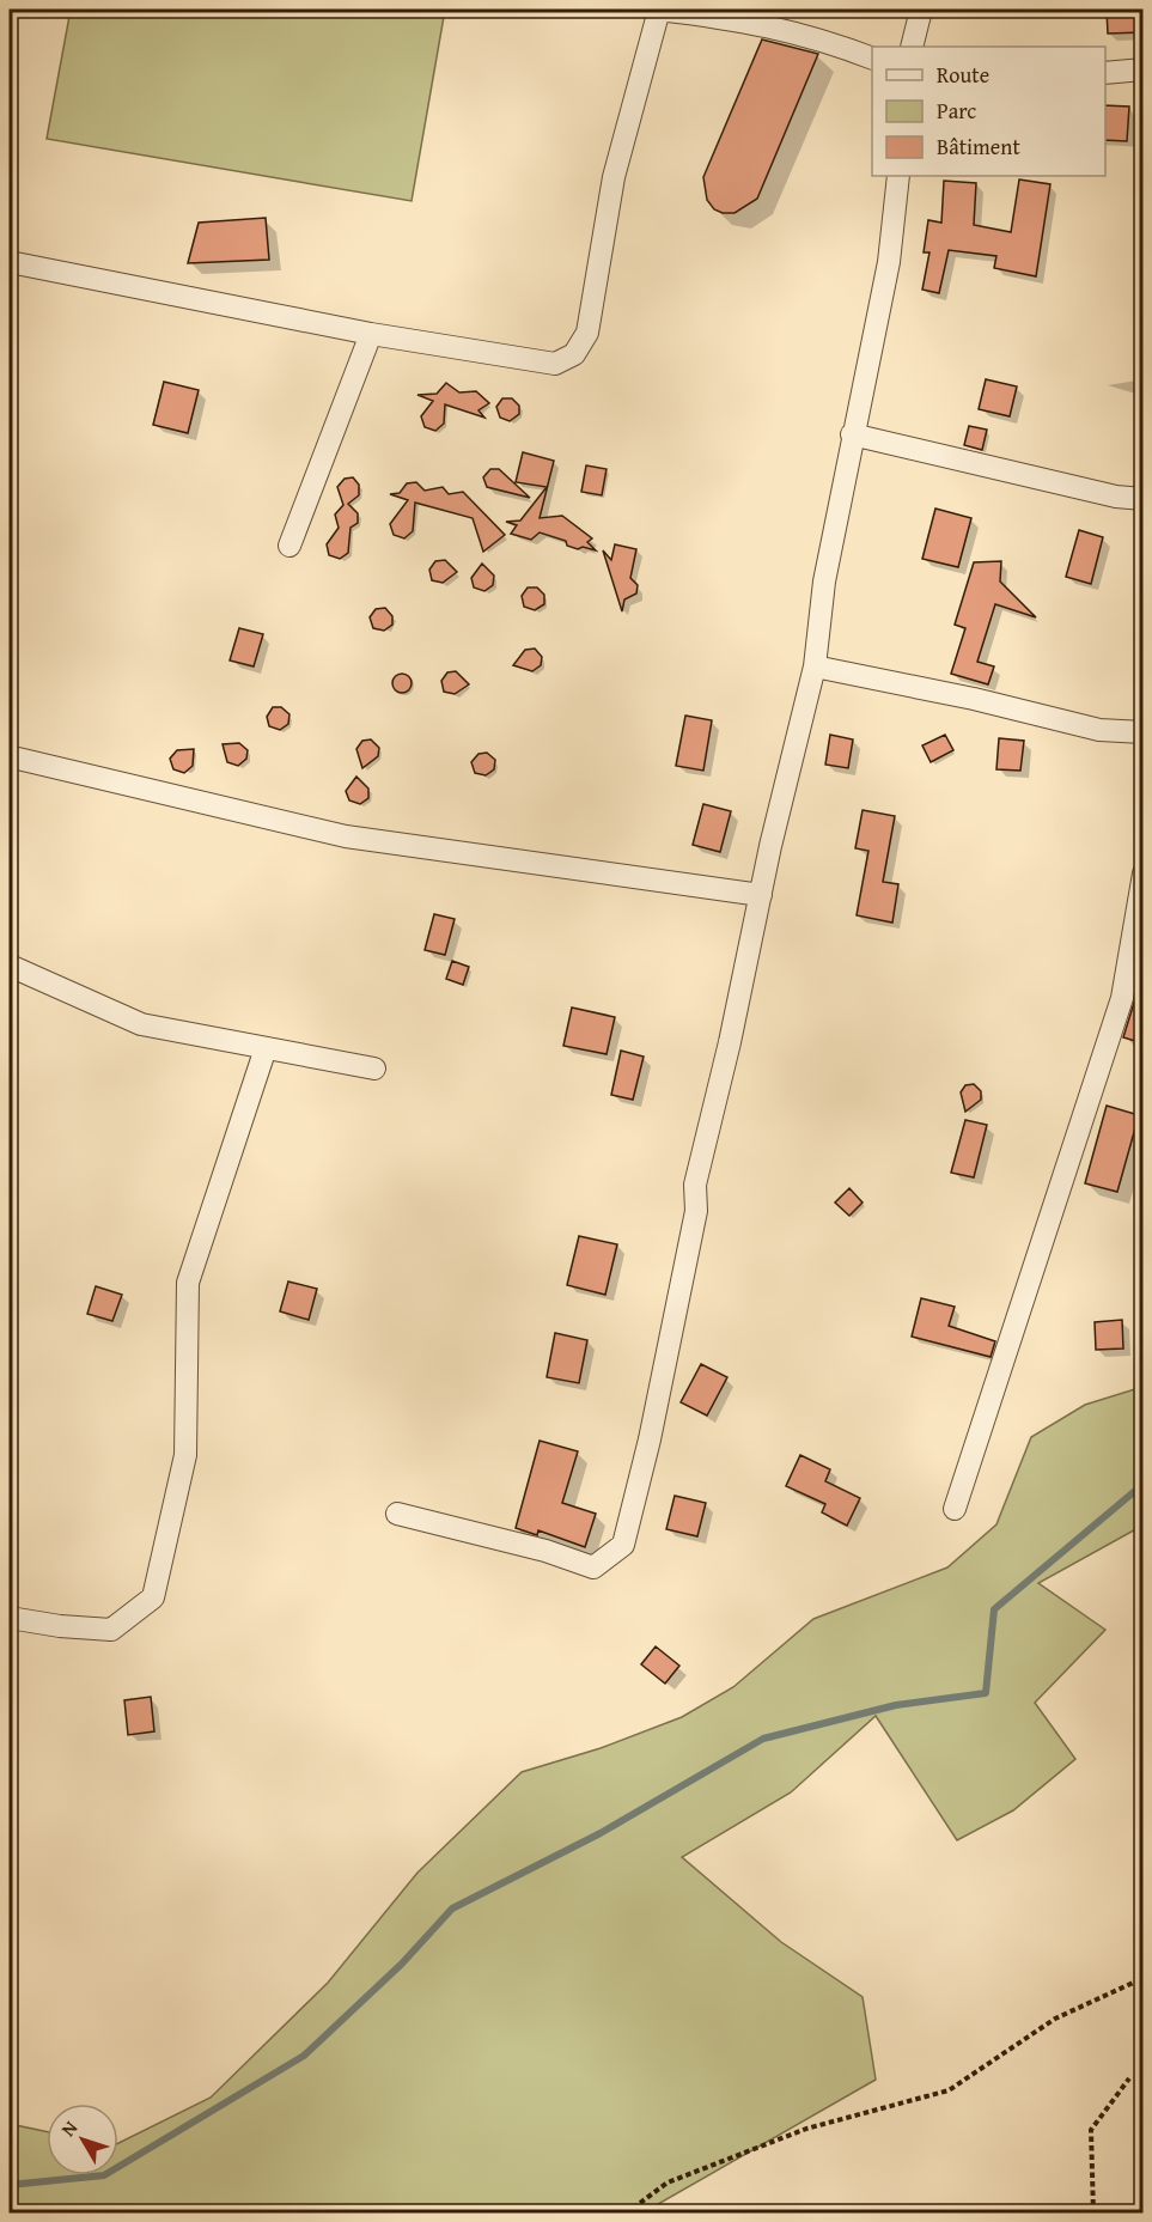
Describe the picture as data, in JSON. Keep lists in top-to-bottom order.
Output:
{
  "legend": ["Route", "Parc", "Bâtiment"],
  "north": "top left"
}
